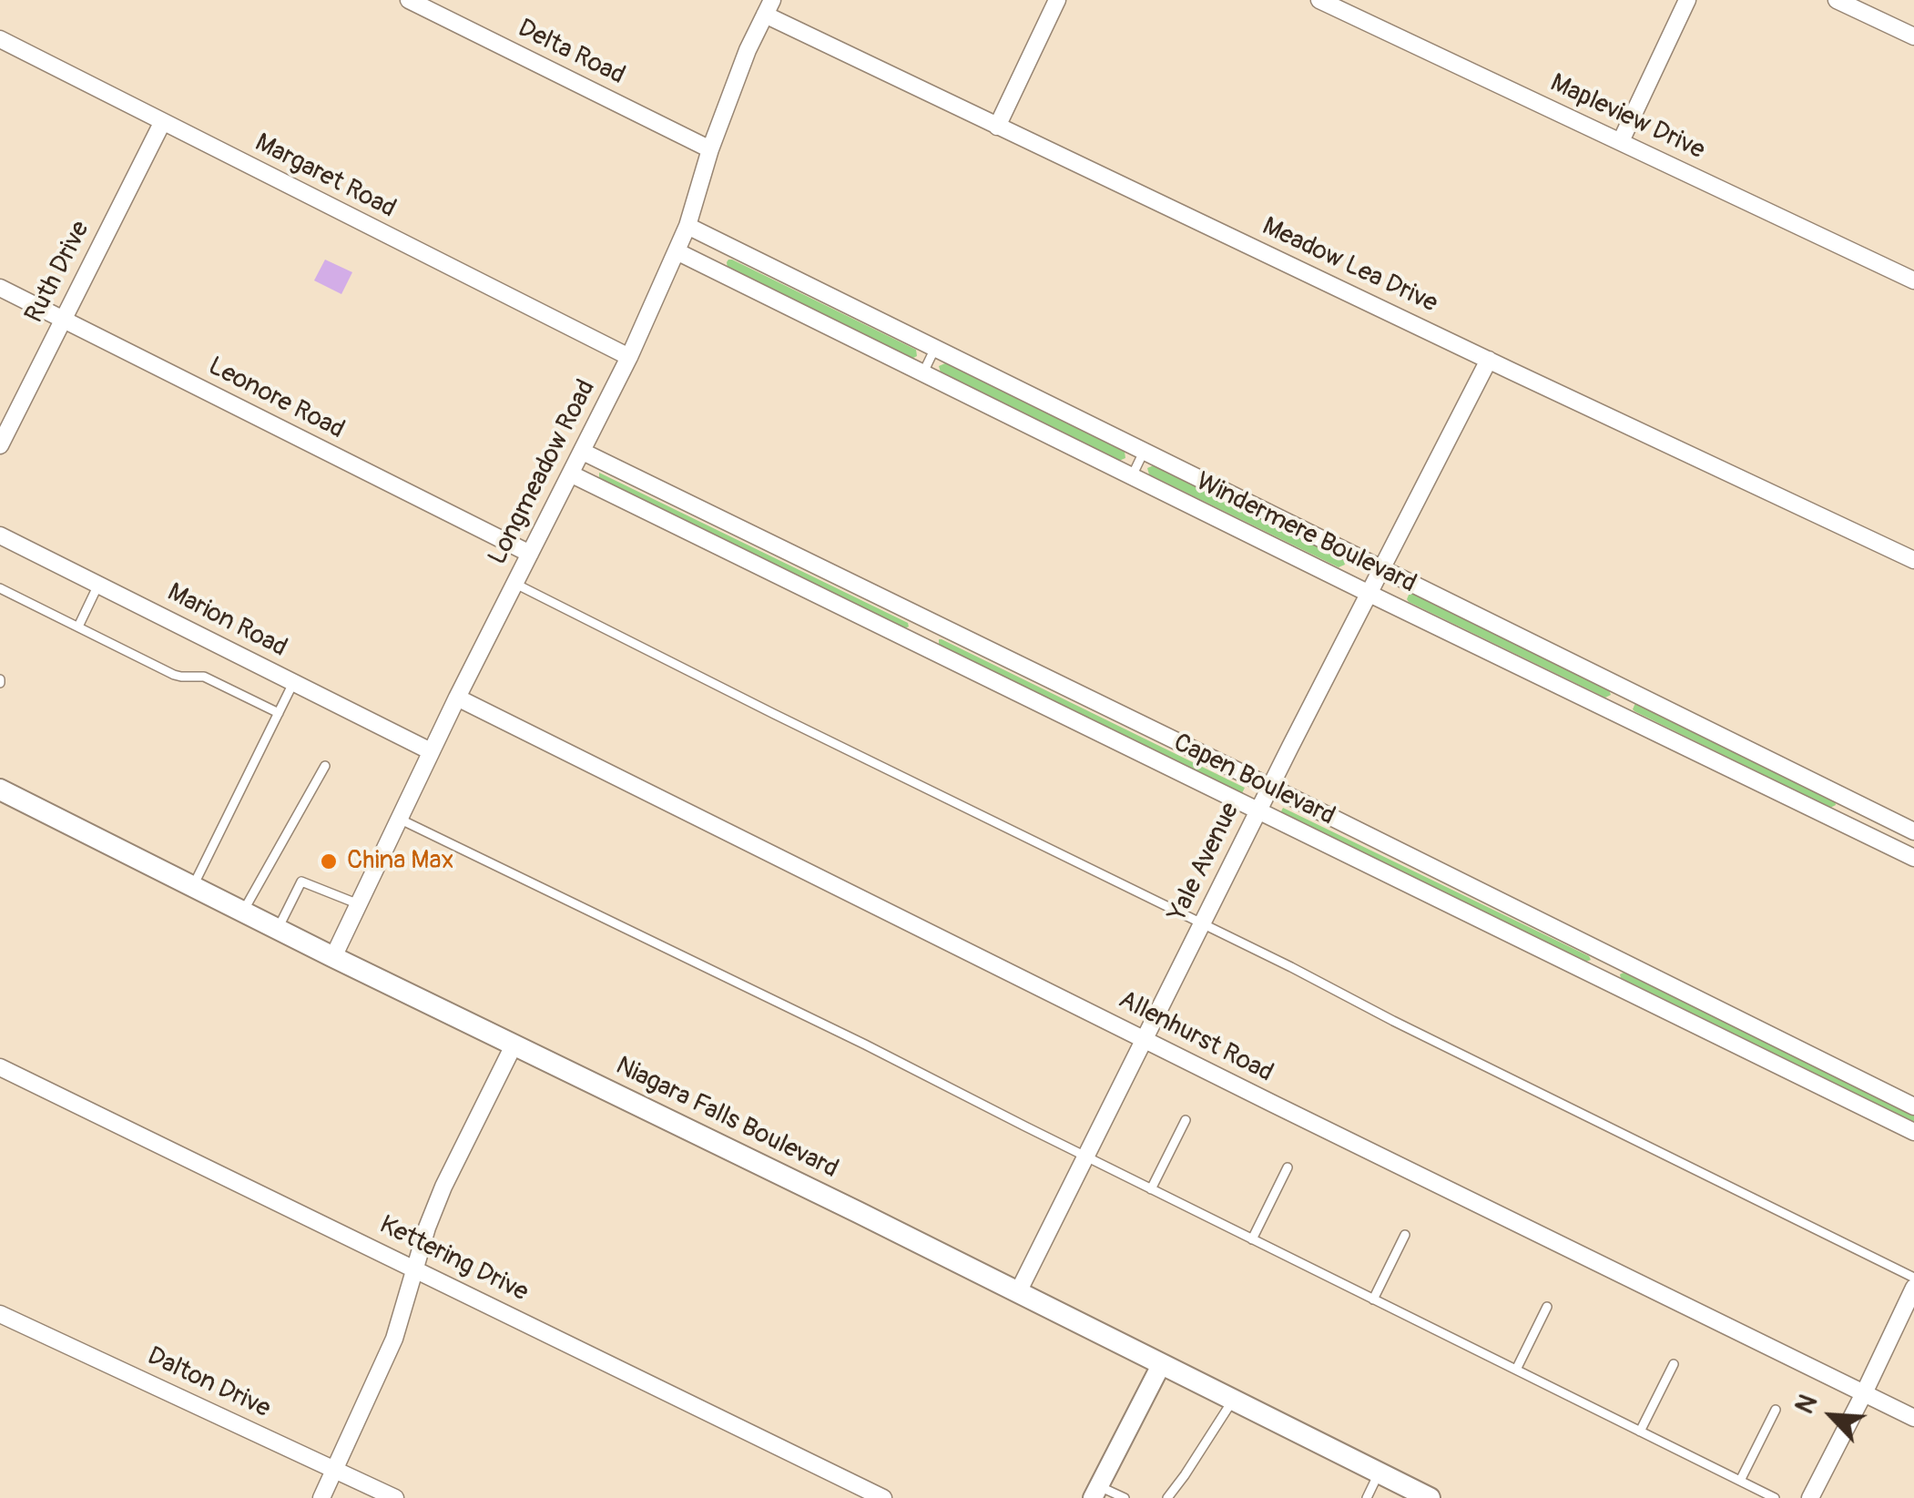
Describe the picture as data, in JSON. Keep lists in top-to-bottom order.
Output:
{
  "streets": {
    "main road": ["Niagara Falls Boulevard"],
    "street": [
      "Delta Road",
      "Mapleview Drive",
      "Margaret Road",
      "Meadow Lea Drive",
      "Ruth Drive",
      "Leonore Road",
      "Longmeadow Road",
      "Windermere Boulevard",
      "Marion Road",
      "Capen Boulevard",
      "Yale Avenue",
      "Allenhurst Road",
      "Kettering Drive",
      "Dalton Drive"
    ]
  },
  "crossings": [
    ["Delta Road", "Longmeadow Road"],
    ["Margaret Road", "Ruth Drive"],
    ["Margaret Road", "Longmeadow Road"],
    ["Meadow Lea Drive", "Longmeadow Road"],
    ["Meadow Lea Drive", "Yale Avenue"],
    ["Ruth Drive", "Leonore Road"],
    ["Leonore Road", "Longmeadow Road"],
    ["Longmeadow Road", "Windermere Boulevard"],
    ["Longmeadow Road", "Marion Road"],
    ["Longmeadow Road", "Capen Boulevard"],
    ["Longmeadow Road", "Allenhurst Road"],
    ["Longmeadow Road", "Niagara Falls Boulevard"],
    ["Windermere Boulevard", "Yale Avenue"],
    ["Capen Boulevard", "Yale Avenue"],
    ["Yale Avenue", "Allenhurst Road"],
    ["Yale Avenue", "Niagara Falls Boulevard"]
  ],
  "places": ["China Max"],
  "north": "top left"
}
